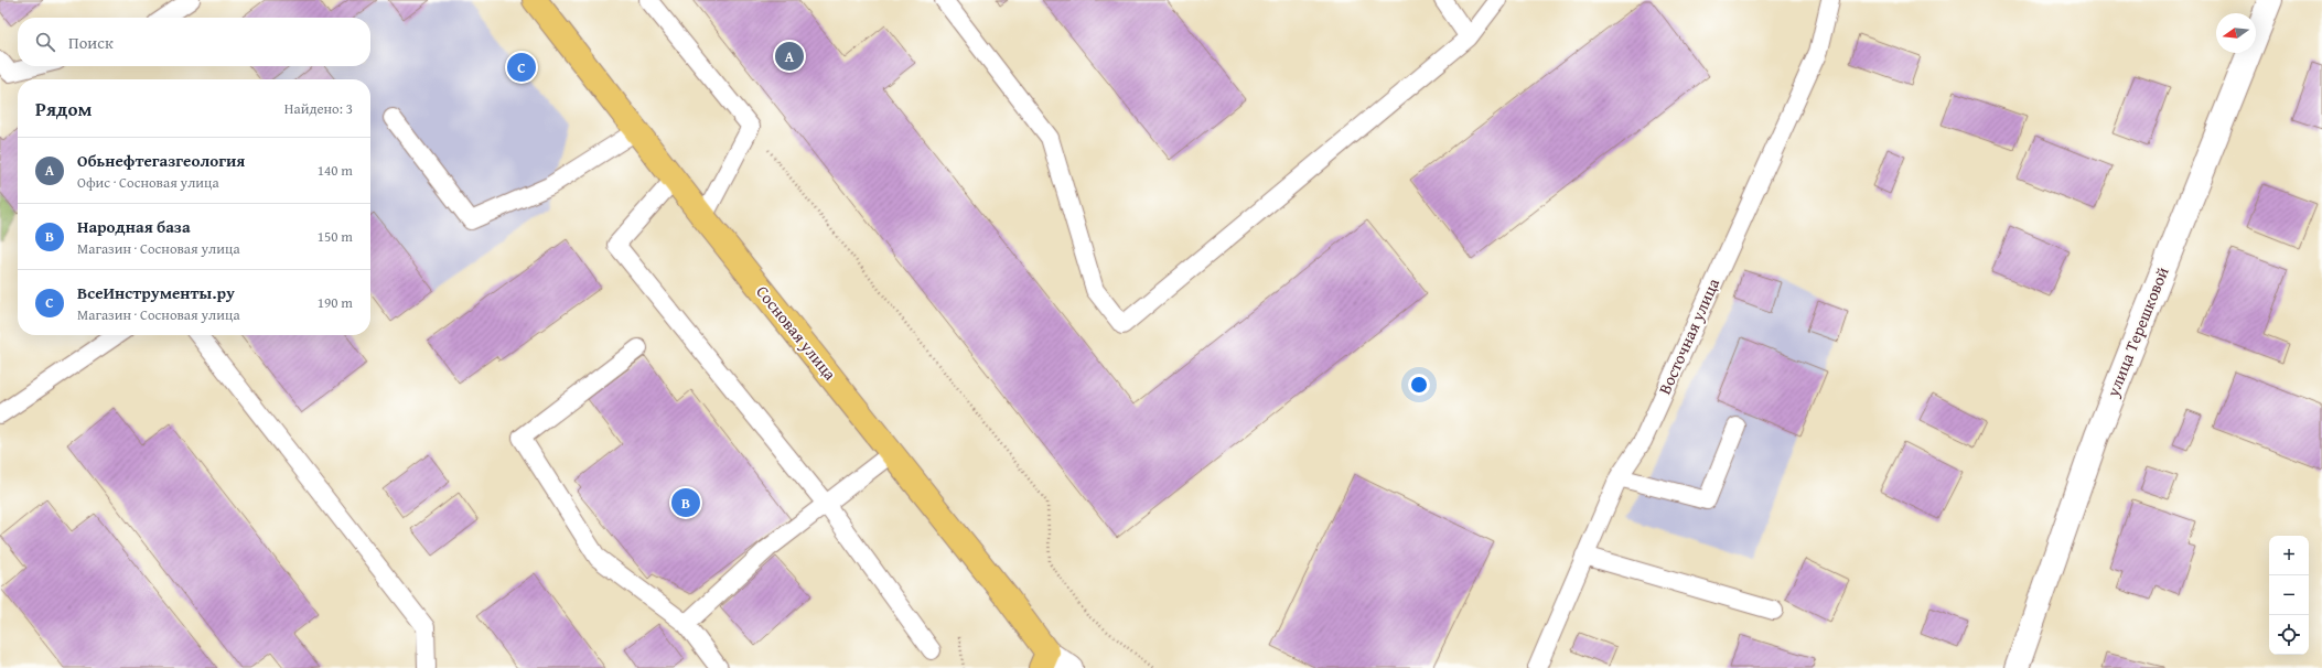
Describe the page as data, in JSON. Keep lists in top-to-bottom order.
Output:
{
  "streets": {
    "main road": ["Сосновая улица"],
    "street": ["улица Терешковой"],
    "lane": ["Восточная улица"]
  },
  "north": "left",
  "page": {
    "search": "Поиск",
    "pins": ["A", "C", "B"],
    "heading": ["Рядом", "Найдено: 3"],
    "list": [
      {
        "mark": "A",
        "name": "Обьнефтегазгеология",
        "note": "Офис · Сосновая улица",
        "value": "140 m"
      },
      {
        "mark": "B",
        "name": "Народная база",
        "note": "Магазин · Сосновая улица",
        "value": "150 m"
      },
      {
        "mark": "C",
        "name": "ВсеИнструменты.ру",
        "note": "Магазин · Сосновая улица",
        "value": "190 m"
      }
    ],
    "map_buttons": ["+", "−"]
  }
}
